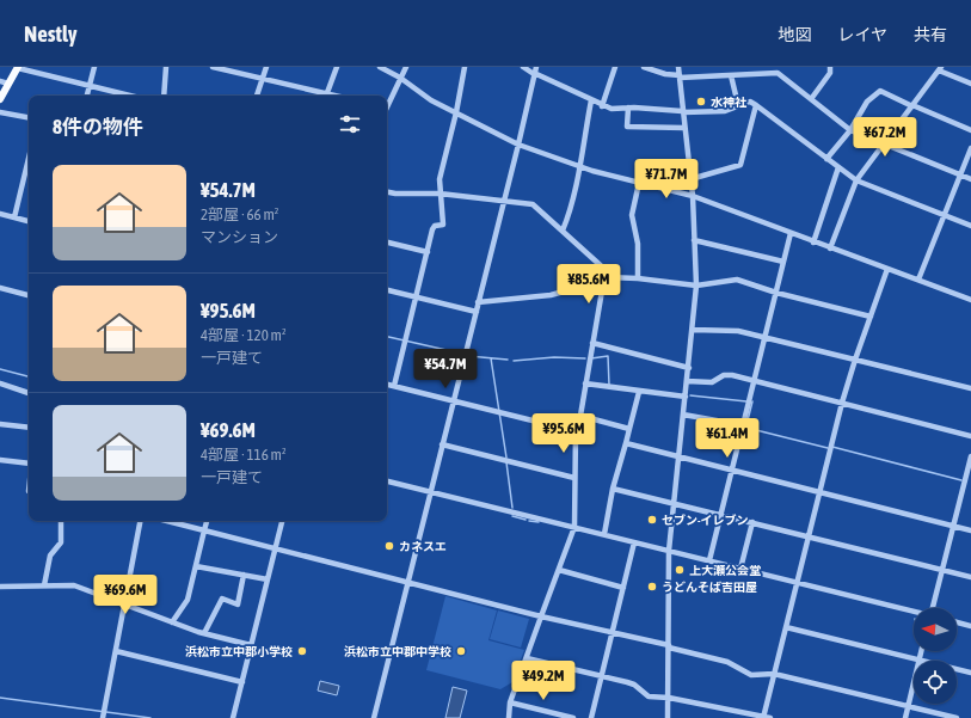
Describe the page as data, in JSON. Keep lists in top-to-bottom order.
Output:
{
  "places": [
    "水神社",
    "セブン-イレブン",
    "カネスエ",
    "上大瀬公会堂",
    "うどんそば吉田屋",
    "浜松市立中郡小学校",
    "浜松市立中郡中学校"
  ],
  "north": "left",
  "page": {
    "header": "Nestly",
    "nav": ["地図", "レイヤ", "共有"],
    "heading": "8件の物件",
    "price": [
      "¥67.2M",
      "¥71.7M",
      "¥85.6M",
      "¥54.7M",
      "¥95.6M",
      "¥61.4M",
      "¥69.6M",
      "¥49.2M"
    ],
    "list": [
      {
        "name": "¥54.7M",
        "note": "2部屋 · 66 m² · マンション"
      },
      {
        "name": "¥95.6M",
        "note": "4部屋 · 120 m² · 一戸建て"
      },
      {
        "name": "¥69.6M",
        "note": "4部屋 · 116 m² · 一戸建て"
      }
    ]
  }
}
